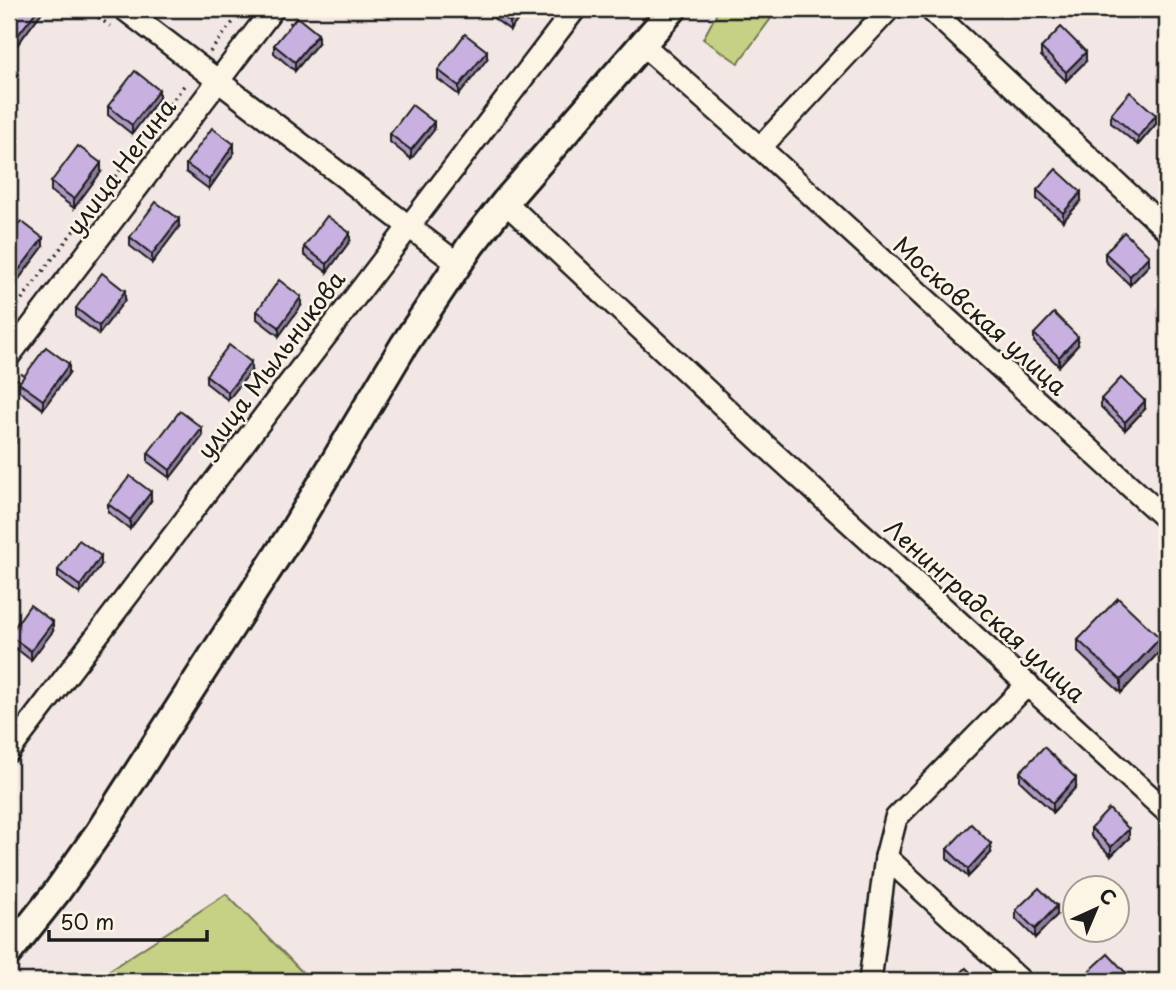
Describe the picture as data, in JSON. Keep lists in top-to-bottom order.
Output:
{
  "streets": {
    "street": [
      "улица Негина",
      "Московская улица",
      "улица Мыльникова",
      "Ленинградская улица"
    ]
  },
  "scale_bar": "50 m",
  "north": "top right"
}
